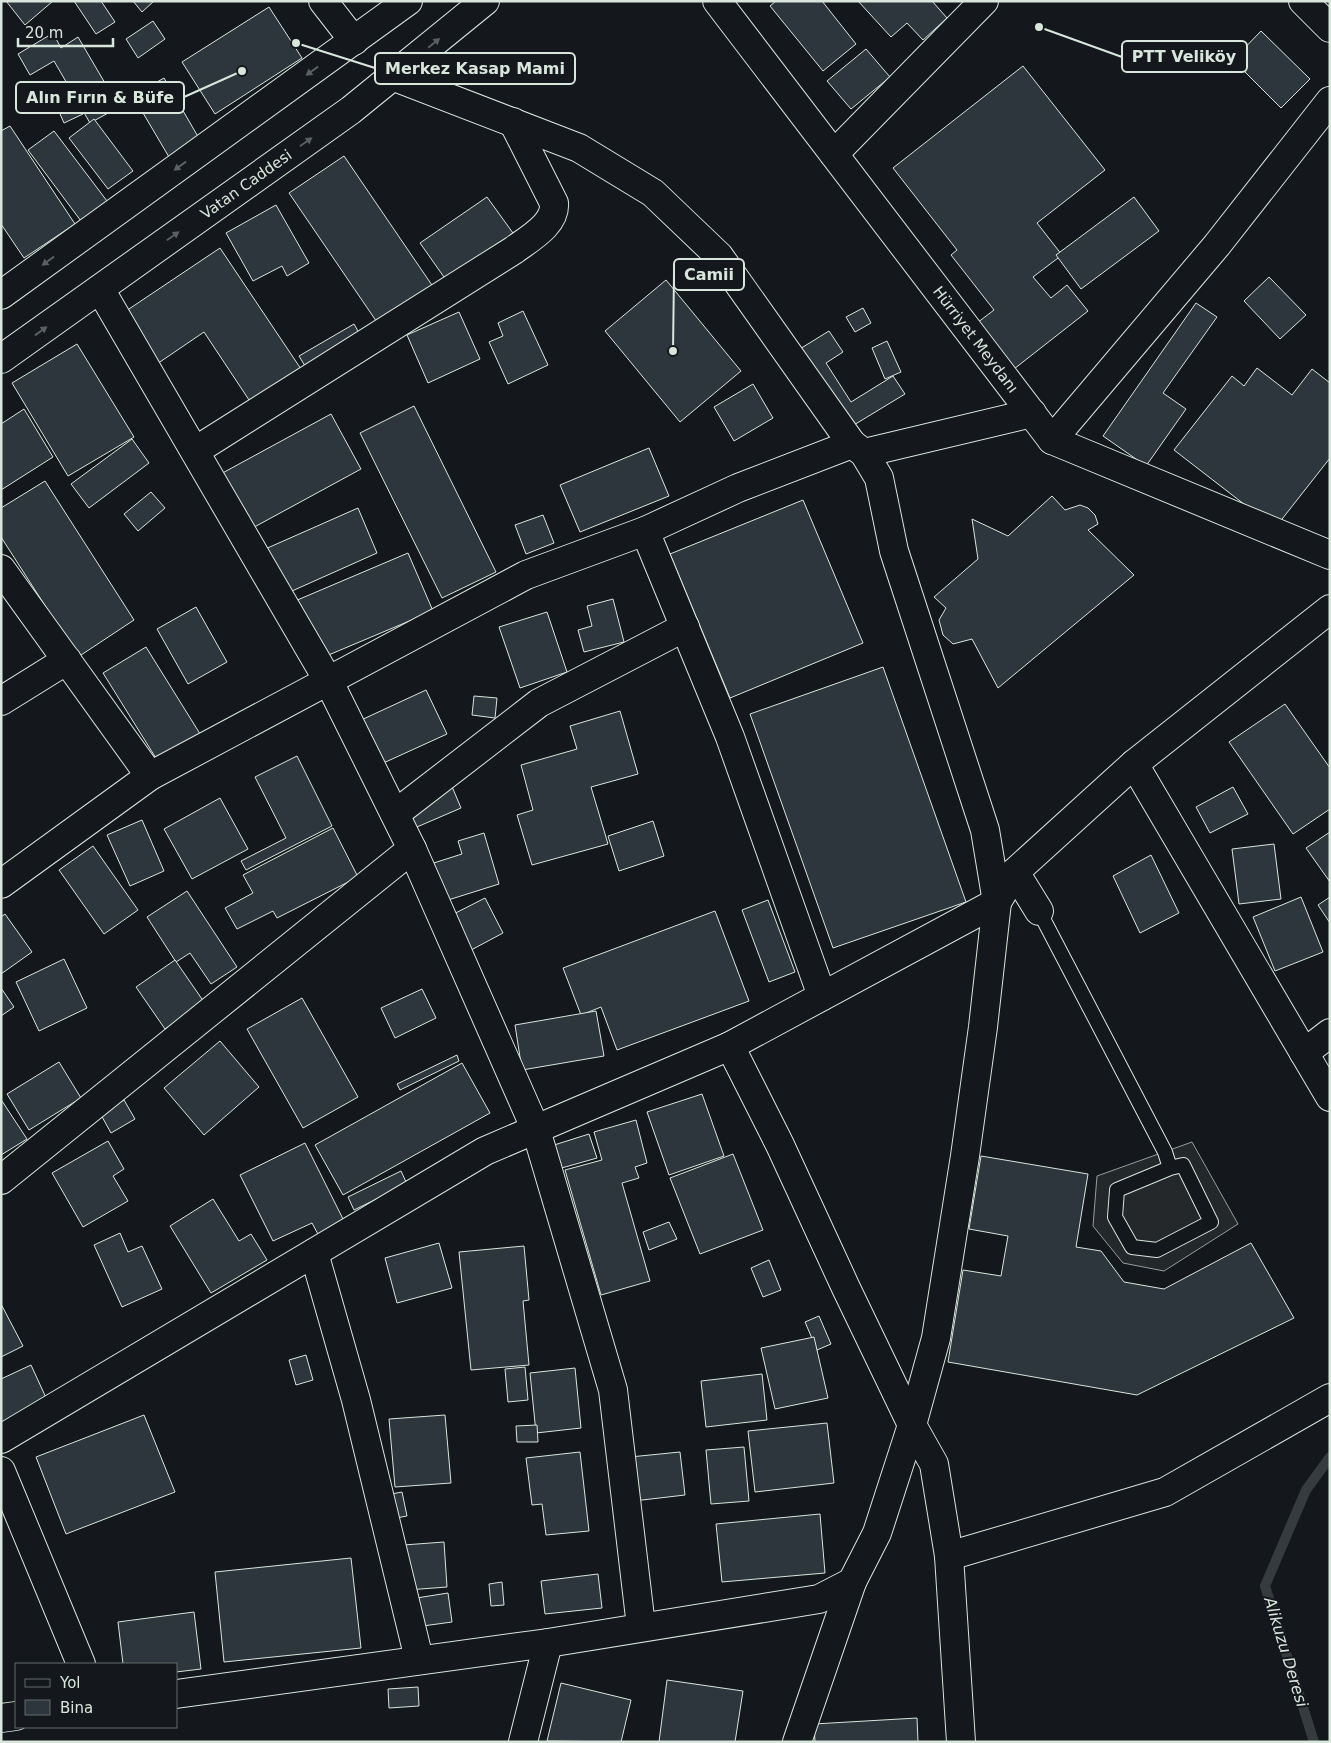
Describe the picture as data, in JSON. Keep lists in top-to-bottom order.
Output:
{
  "streets": {
    "street": ["Vatan Caddesi", "Hürriyet Meydanı"]
  },
  "water": ["Alikuzu Deresi"],
  "places": [
    "PTT Veliköy",
    "Merkez Kasap Mami",
    "Alın Fırın & Büfe",
    "Camii"
  ],
  "legend": ["Yol", "Bina"],
  "scale_bar": "20 m"
}
